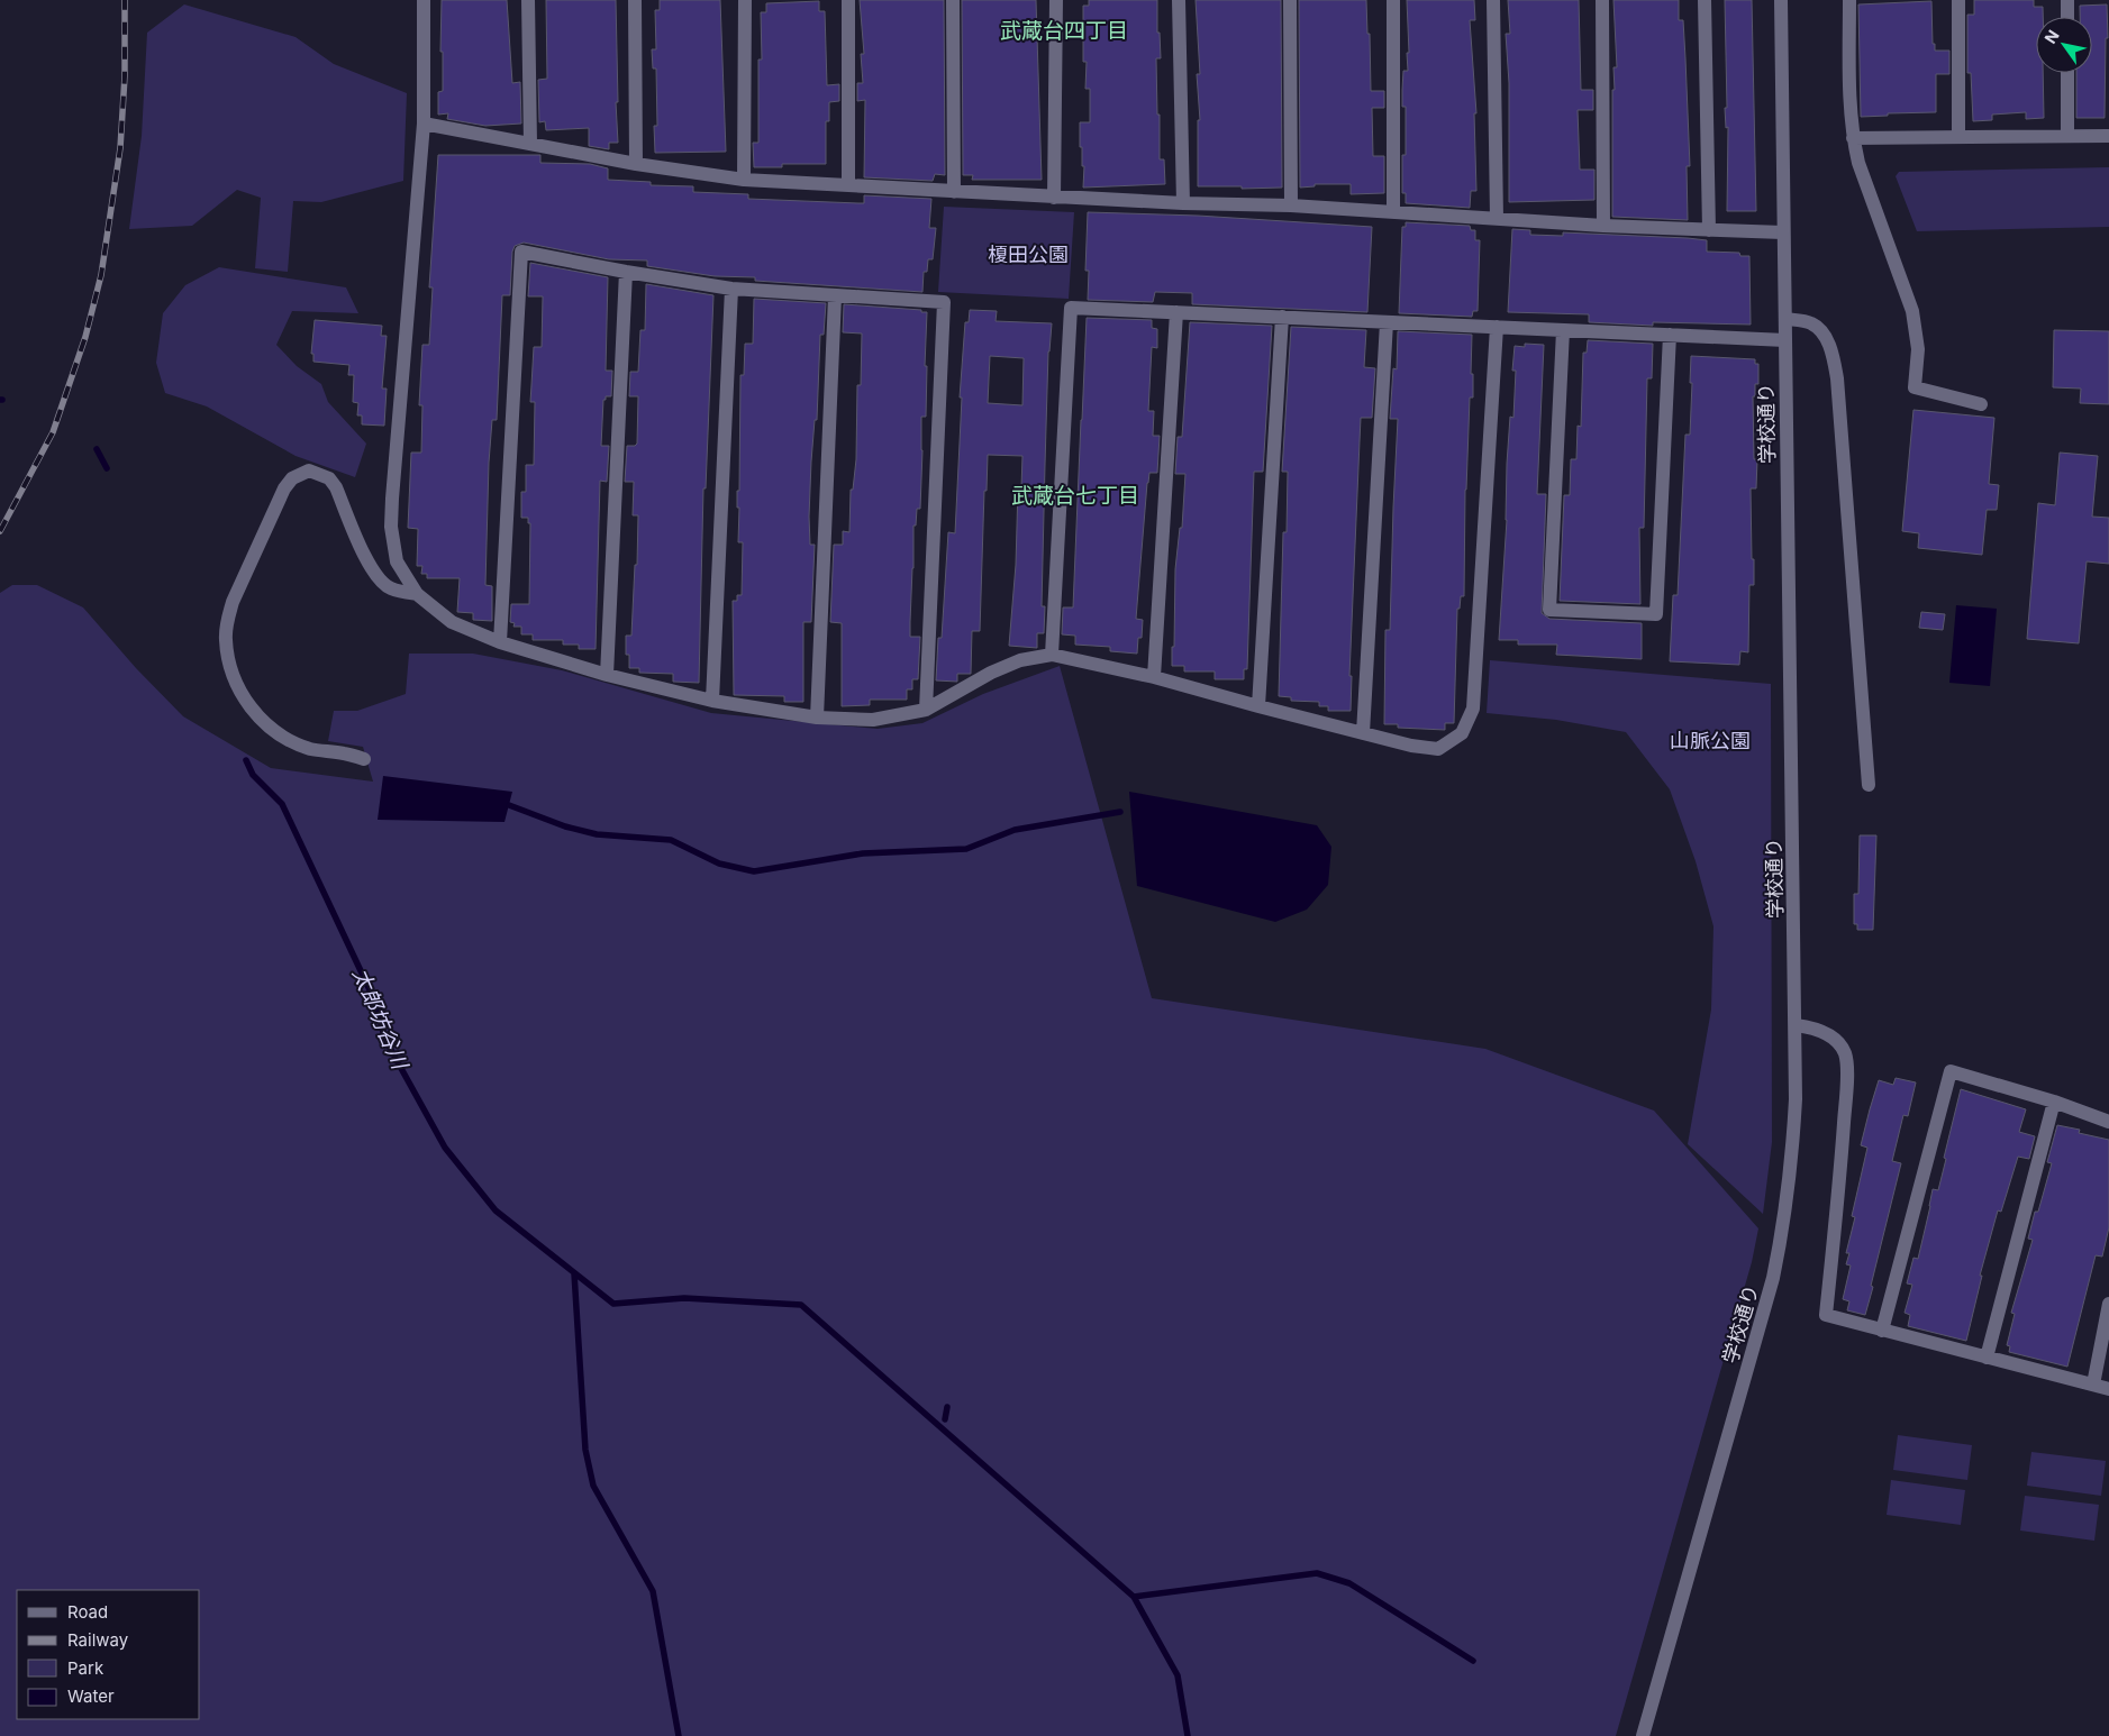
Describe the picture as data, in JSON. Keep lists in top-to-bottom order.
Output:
{
  "streets": {
    "street": ["学校通り"]
  },
  "districts": ["武蔵台四丁目", "武蔵台七丁目"],
  "water": ["太郎坊谷川"],
  "parks": ["榎田公園", "山脈公園"],
  "legend": [
    "Road",
    "Railway",
    "Park",
    "Water"
  ],
  "north": "top left"
}
